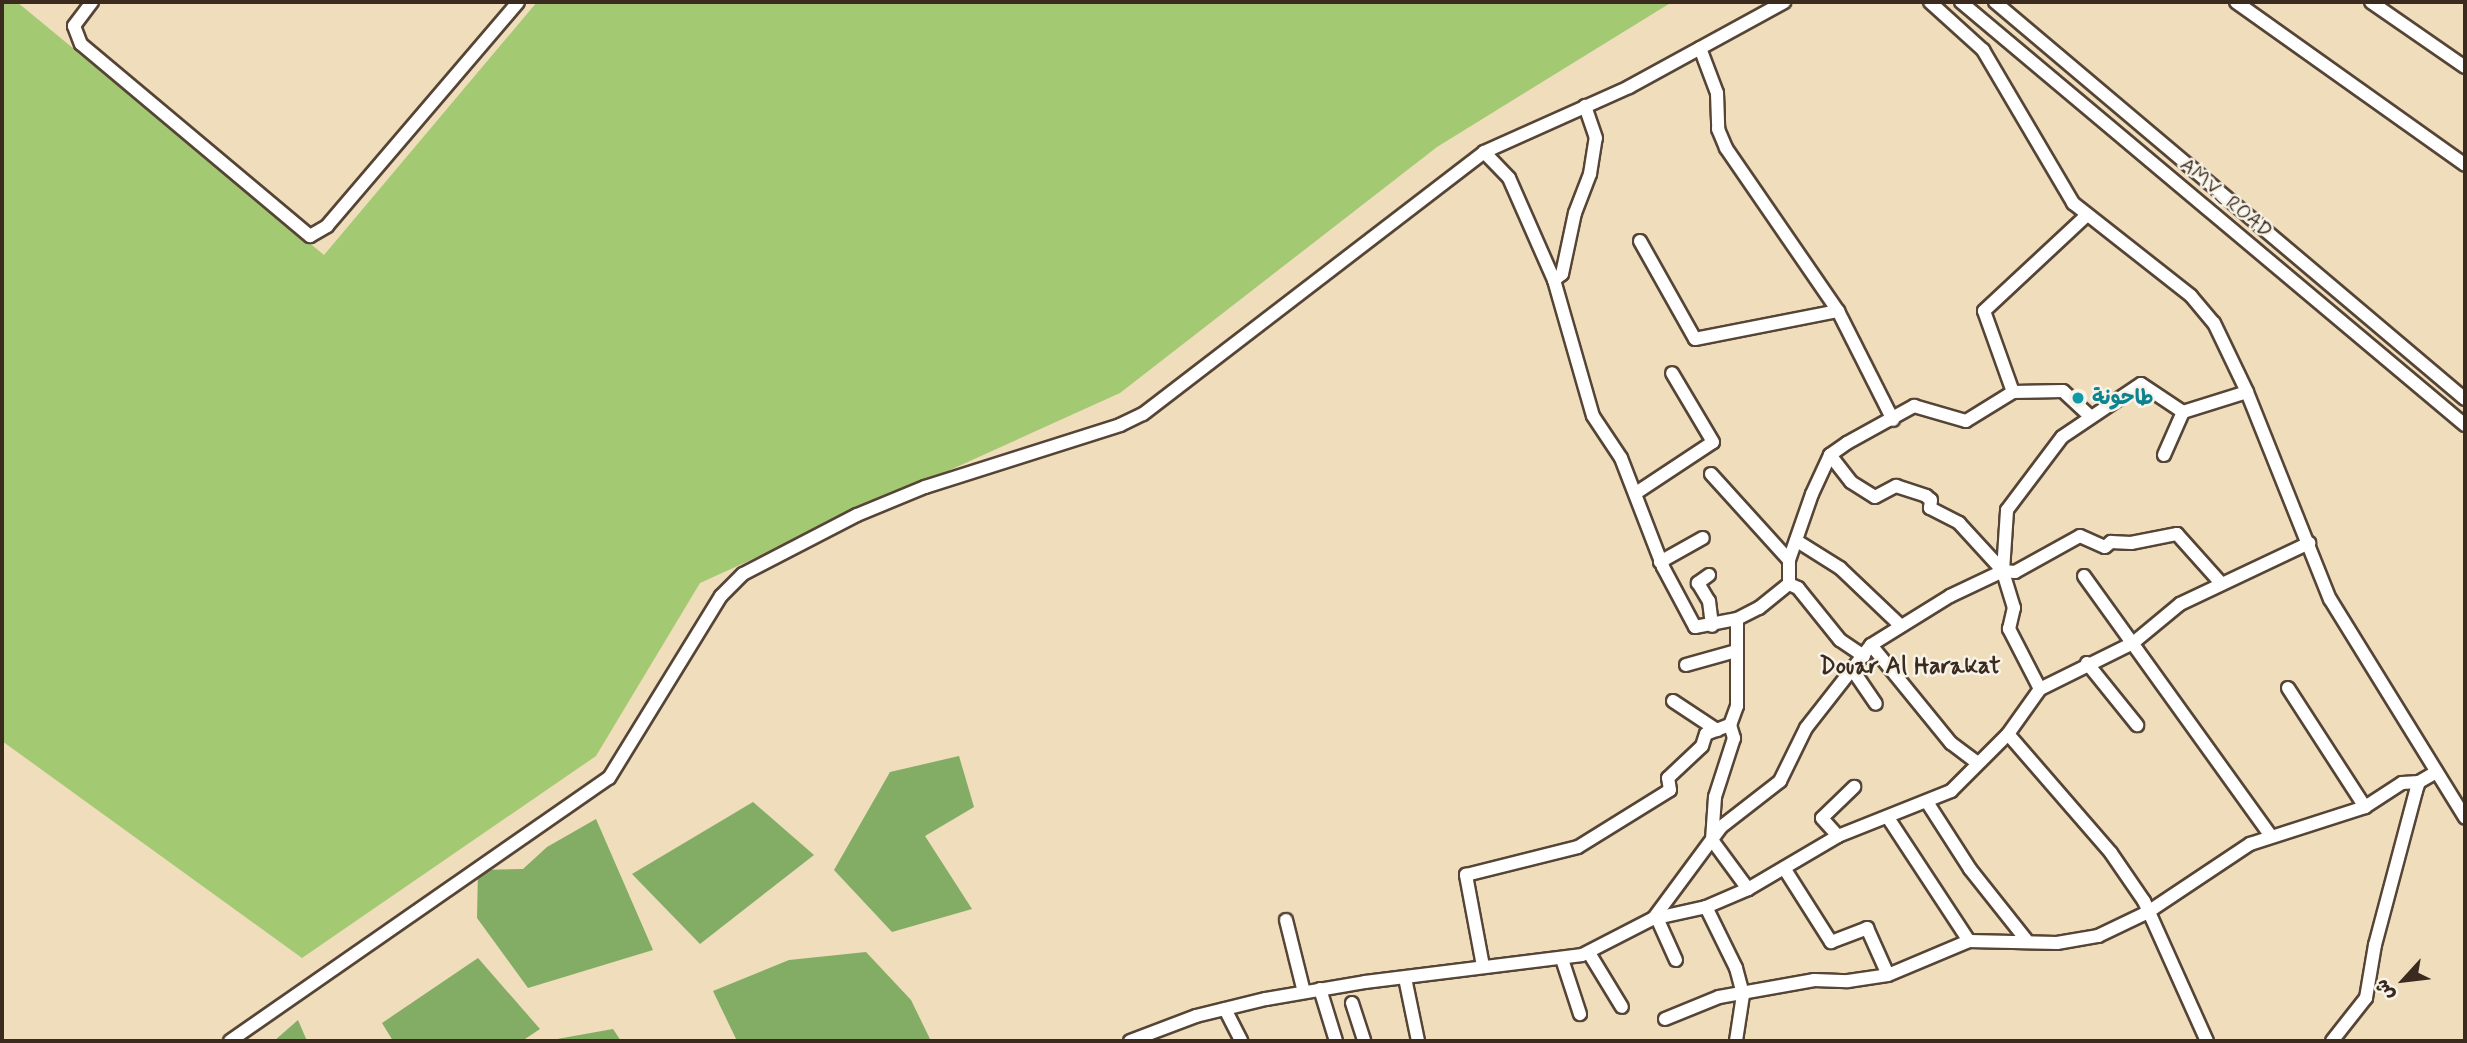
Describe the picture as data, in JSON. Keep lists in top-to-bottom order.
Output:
{
  "streets": {
    "street": ["AMV_ROAD"]
  },
  "districts": ["Douar Al Harakat"],
  "places": ["طاحونة"],
  "north": "bottom left"
}
